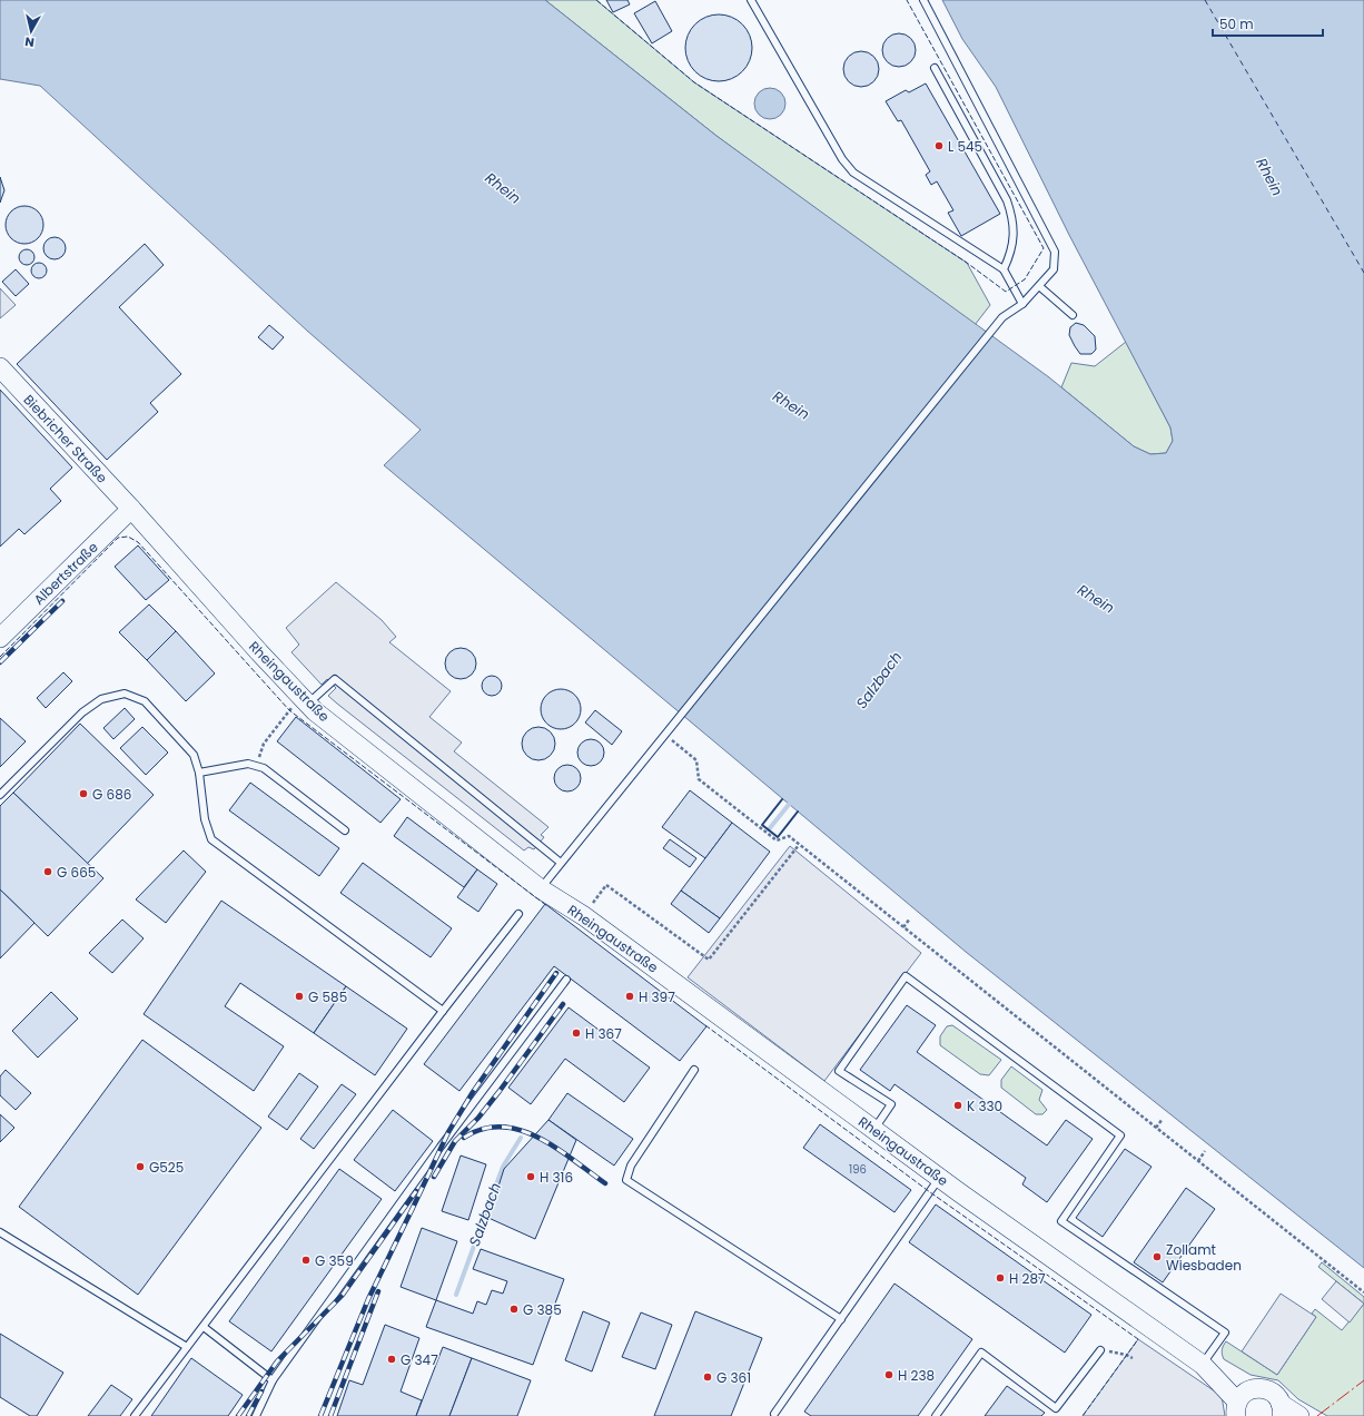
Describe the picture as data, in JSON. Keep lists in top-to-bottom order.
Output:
{
  "streets": {
    "street": ["Biebricher Straße", "Albertstraße", "Rheingaustraße"]
  },
  "crossings": [
    ["Biebricher Straße", "Albertstraße"],
    ["Biebricher Straße", "Rheingaustraße"],
    ["Albertstraße", "Rheingaustraße"]
  ],
  "water": ["Rhein", "Salzbach"],
  "places": [
    "L 545",
    "G 686",
    "G 665",
    "G 585",
    "H 397",
    "H 367",
    "K 330",
    "G525",
    "H 316",
    "Zollamt Wiesbaden",
    "G 359",
    "H 287",
    "G 385",
    "G 347",
    "H 238",
    "G 361"
  ],
  "house_numbers": ["196"],
  "scale_bar": "50 m",
  "north": "bottom"
}
